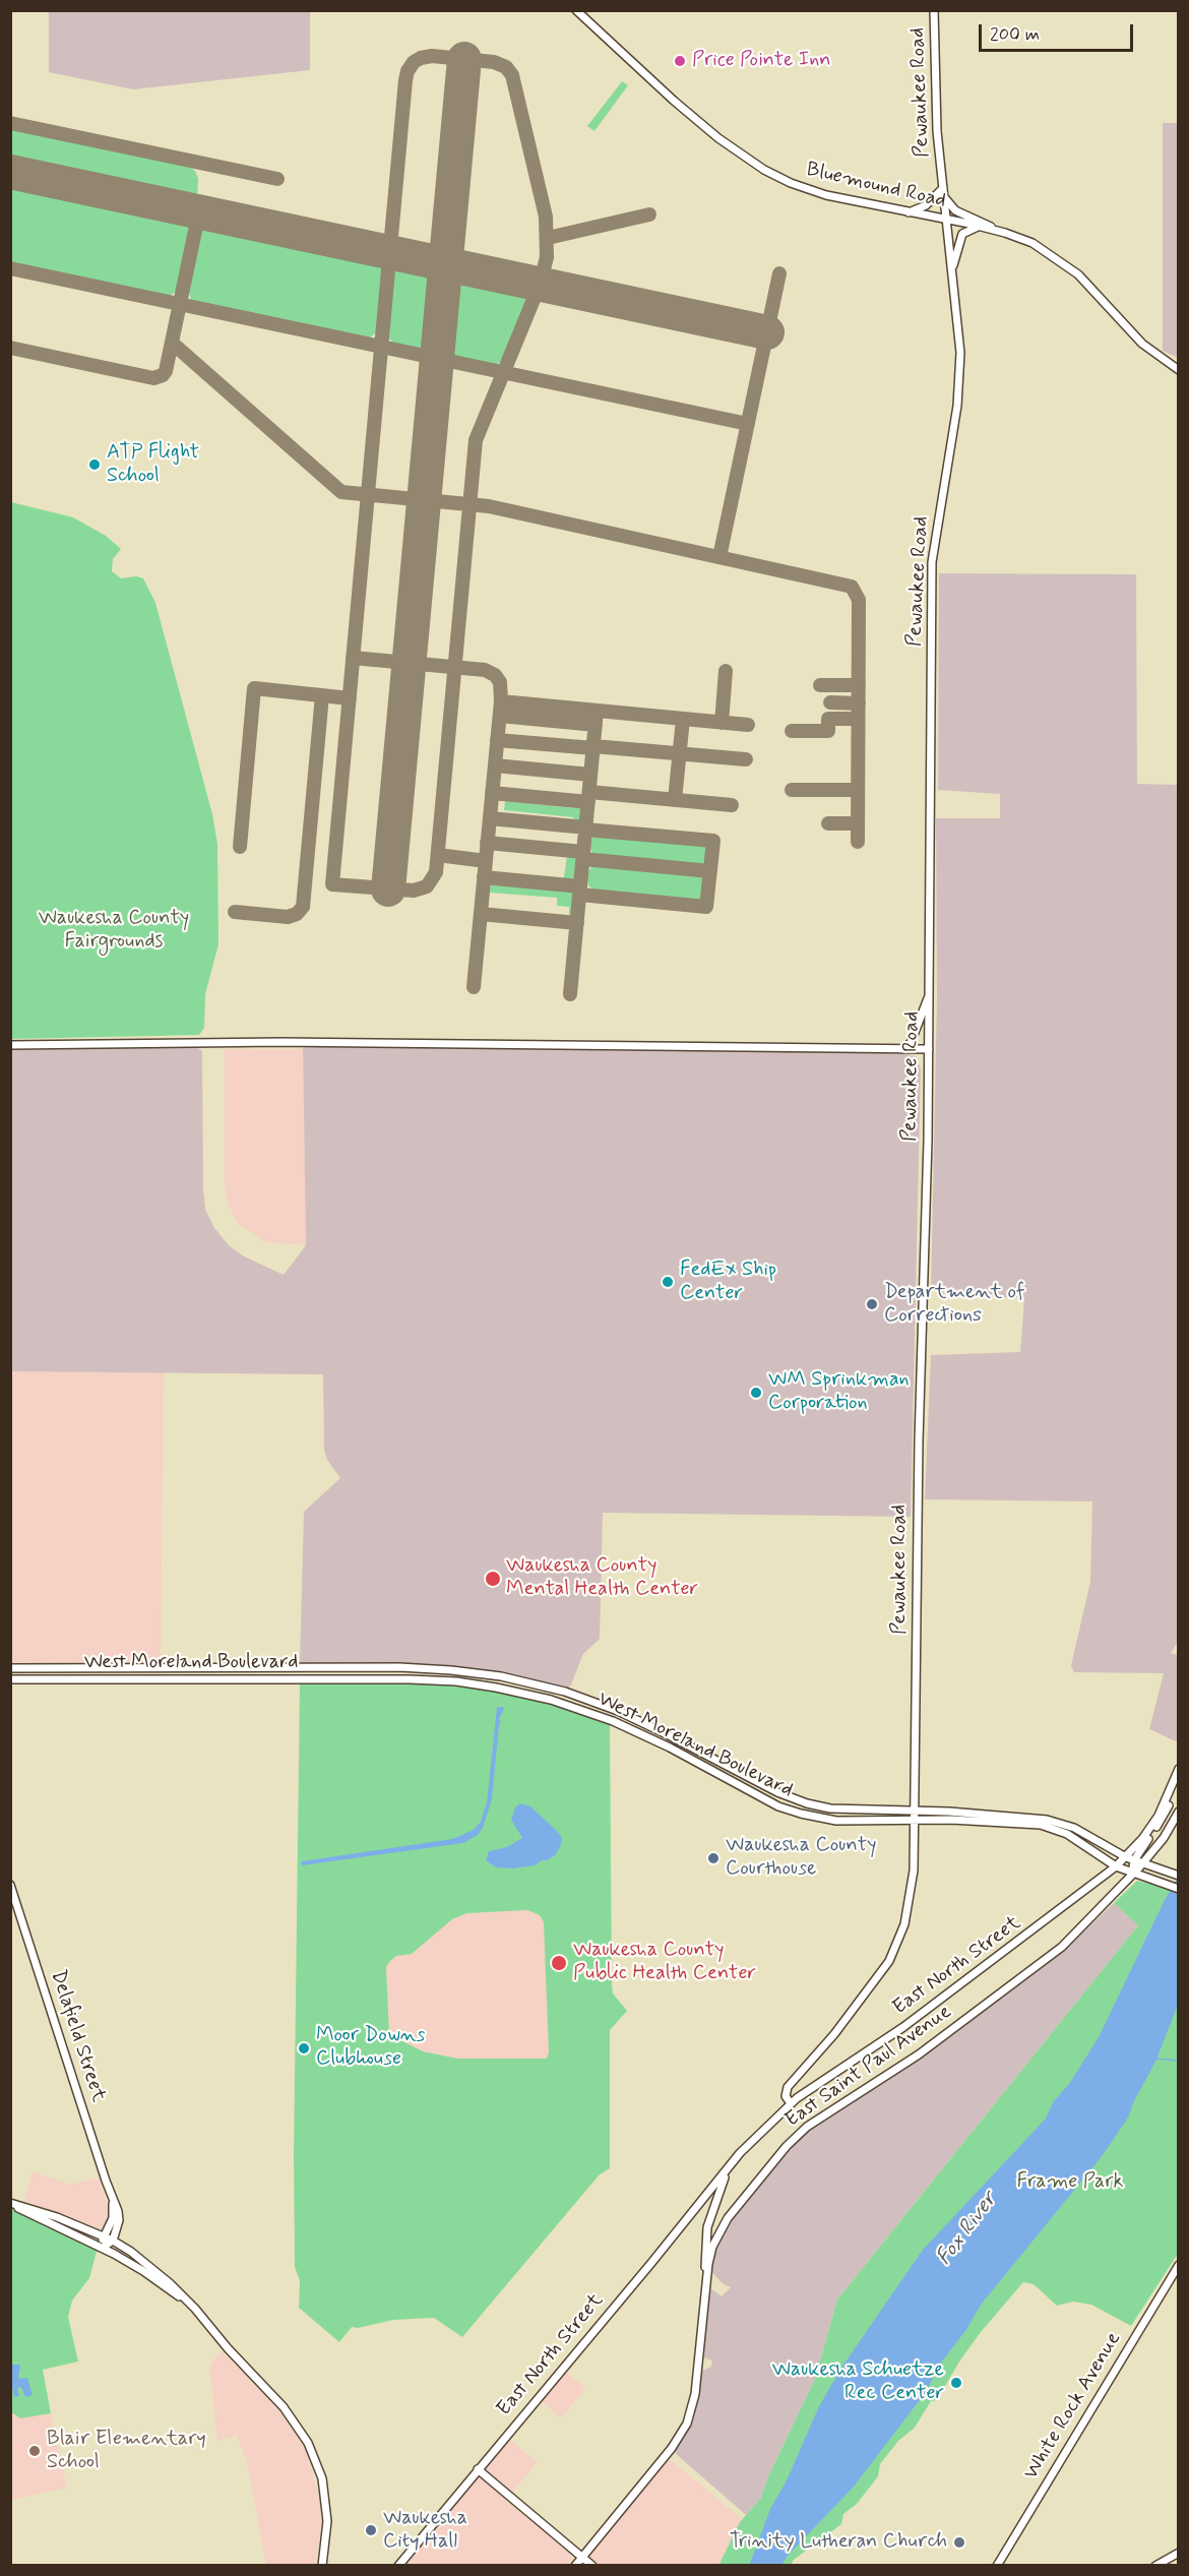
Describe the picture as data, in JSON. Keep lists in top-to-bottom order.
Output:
{
  "streets": {
    "main road": [
      "Pewaukee Road",
      "Bluemound Road",
      "West Moreland Boulevard",
      "East North Street",
      "Delafield Street",
      "East Saint Paul Avenue",
      "White Rock Avenue"
    ]
  },
  "crossings": [
    ["Pewaukee Road", "Bluemound Road"],
    ["Pewaukee Road", "West Moreland Boulevard"],
    ["Pewaukee Road", "East North Street"],
    ["West Moreland Boulevard", "East North Street"],
    ["West Moreland Boulevard", "East Saint Paul Avenue"],
    ["East North Street", "East Saint Paul Avenue"]
  ],
  "water": ["Fox River"],
  "parks": ["Waukesha County Fairgrounds", "Frame Park"],
  "places": [
    "Price Pointe Inn",
    "ATP Flight School",
    "FedEx Ship Center",
    "Department of Corrections",
    "WM Sprinkman Corporation",
    "Waukesha County Mental Health Center",
    "Waukesha County Courthouse",
    "Waukesha County Public Health Center",
    "Moor Downs Clubhouse",
    "Waukesha Schuetze Rec Center",
    "Blair Elementary School",
    "Waukesha City Hall",
    "Trinity Lutheran Church"
  ],
  "scale_bar": "200 m"
}
